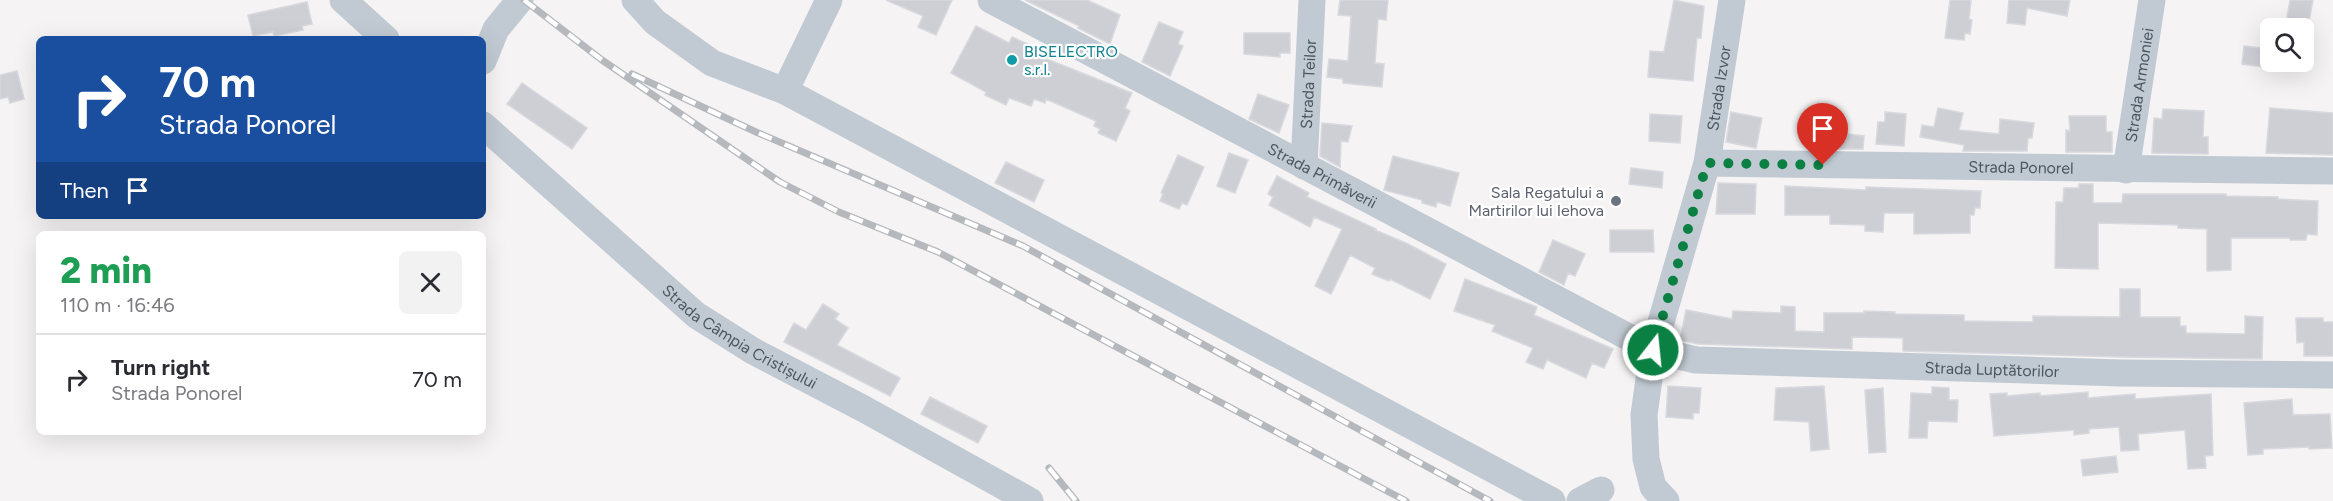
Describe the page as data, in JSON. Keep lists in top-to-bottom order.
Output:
{
  "streets": {
    "street": [
      "Strada Teilor",
      "Strada Armoniei",
      "Strada Izvor",
      "Strada Ponorel",
      "Strada Primăverii",
      "Strada Câmpia Cristișului",
      "Strada Luptătorilor"
    ]
  },
  "crossings": [
    ["Strada Teilor", "Strada Primăverii"],
    ["Strada Armoniei", "Strada Ponorel"],
    ["Strada Izvor", "Strada Ponorel"],
    ["Strada Izvor", "Strada Primăverii"],
    ["Strada Izvor", "Strada Luptătorilor"],
    ["Strada Primăverii", "Strada Luptătorilor"]
  ],
  "places": ["BISELECTRO s.r.l.", "Sala Regatului a Martirilor lui Iehova"],
  "page": {
    "turn": ["70 m", "Strada Ponorel"],
    "then": "Then",
    "heading": ["2 min", "110 m · 16:46"],
    "list": [
      {
        "name": "Turn right",
        "note": "Strada Ponorel",
        "value": "70 m"
      }
    ]
  }
}
